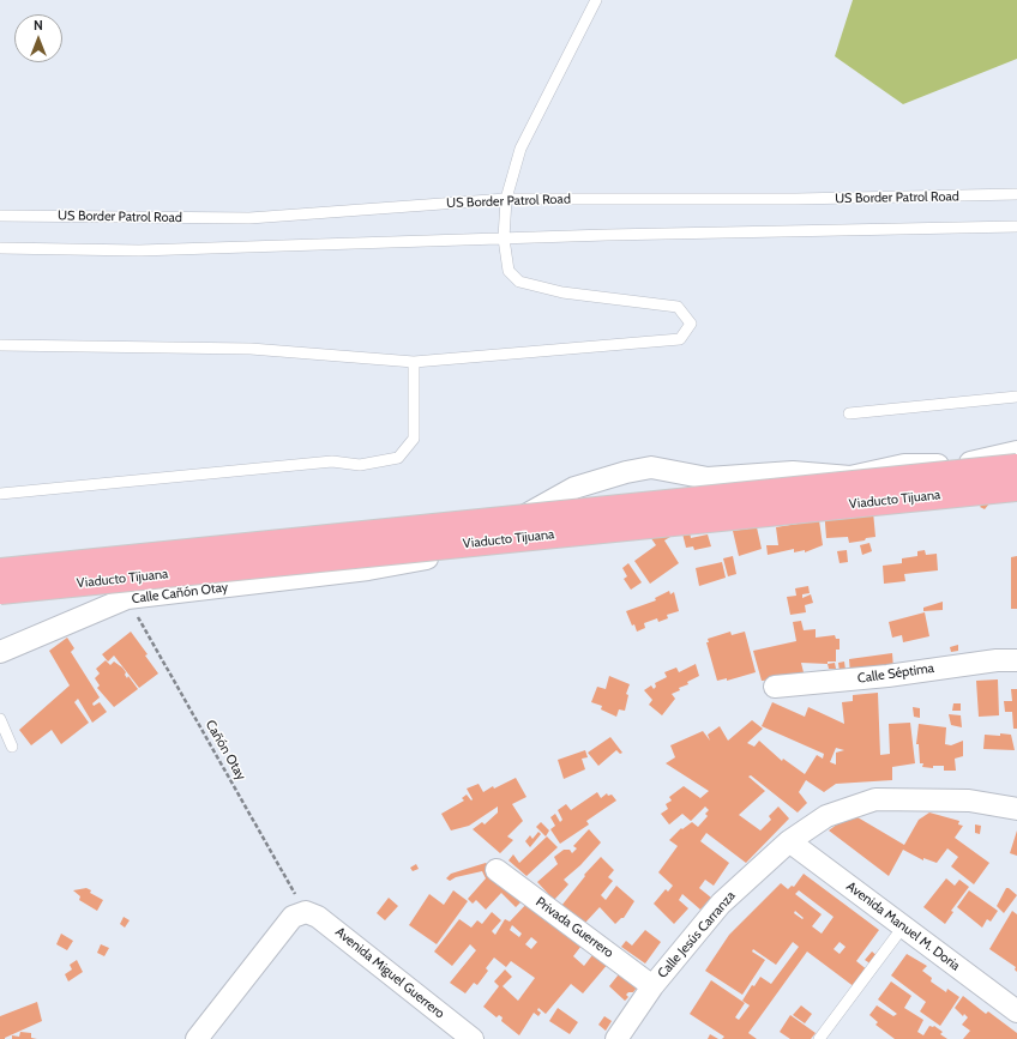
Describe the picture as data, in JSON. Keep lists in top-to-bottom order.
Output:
{
  "streets": {
    "highway": ["Viaducto Tijuana"],
    "street": [
      "Calle Cañón Otay",
      "Calle Séptima",
      "Avenida Manuel M. Doria",
      "Privada Guerrero",
      "Calle Jesús Carranza",
      "Avenida Miguel Guerrero"
    ],
    "lane": ["US Border Patrol Road"],
    "path": ["Cañón Otay"]
  },
  "crossings": [
    ["Calle Cañón Otay", "Cañón Otay"],
    ["Cañón Otay", "Avenida Miguel Guerrero"],
    ["Avenida Manuel M. Doria", "Calle Jesús Carranza"],
    ["Privada Guerrero", "Calle Jesús Carranza"]
  ],
  "north": "top"
}
